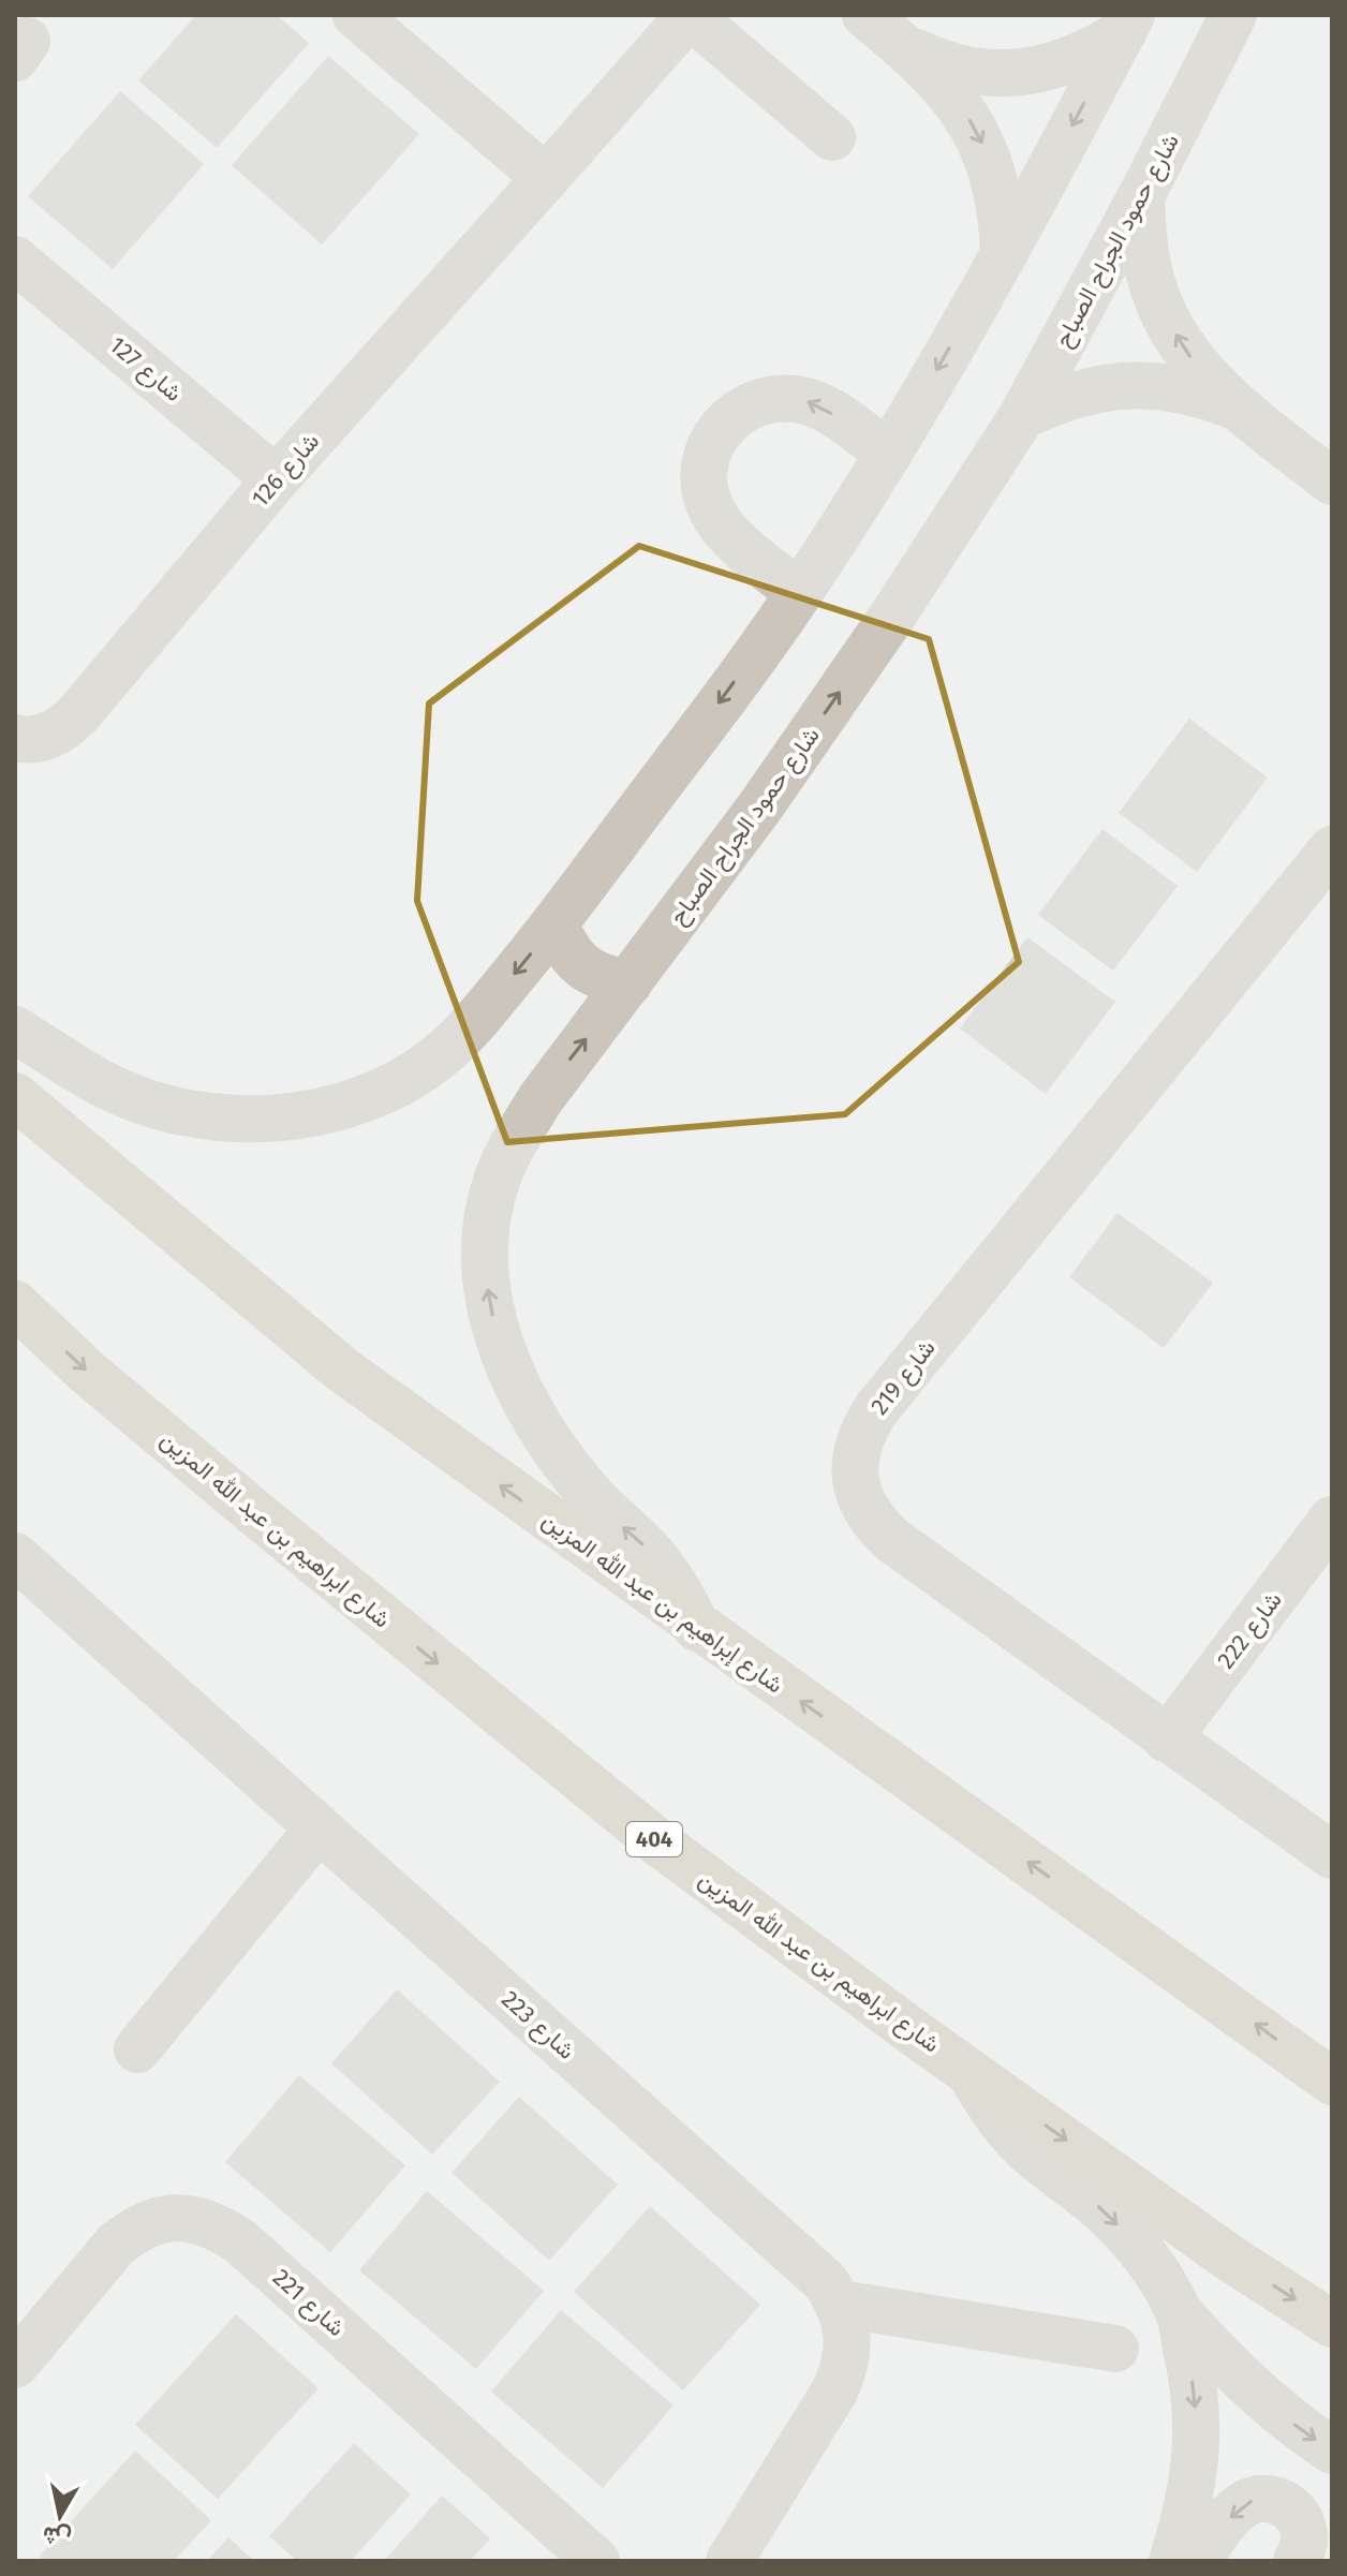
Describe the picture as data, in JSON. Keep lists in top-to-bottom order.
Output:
{
  "streets": {
    "main road": ["شارع ابراهيم بن عبد الله المزين", "شارع إبراهيم بن عبد الله المزين", "404"],
    "street": [
      "شارع حمود الجراح الصباح",
      "شارع 127",
      "شارع 126",
      "شارع 219",
      "شارع 222",
      "شارع 223",
      "شارع 221"
    ]
  },
  "crossings": [
    ["شارع حمود الجراح الصباح", "شارع إبراهيم بن عبد الله المزين"],
    ["شارع 127", "شارع 126"],
    ["شارع 219", "شارع 222"]
  ],
  "one_way": ["شارع ابراهيم بن عبد الله المزين", "شارع إبراهيم بن عبد الله المزين"],
  "north": "bottom"
}
